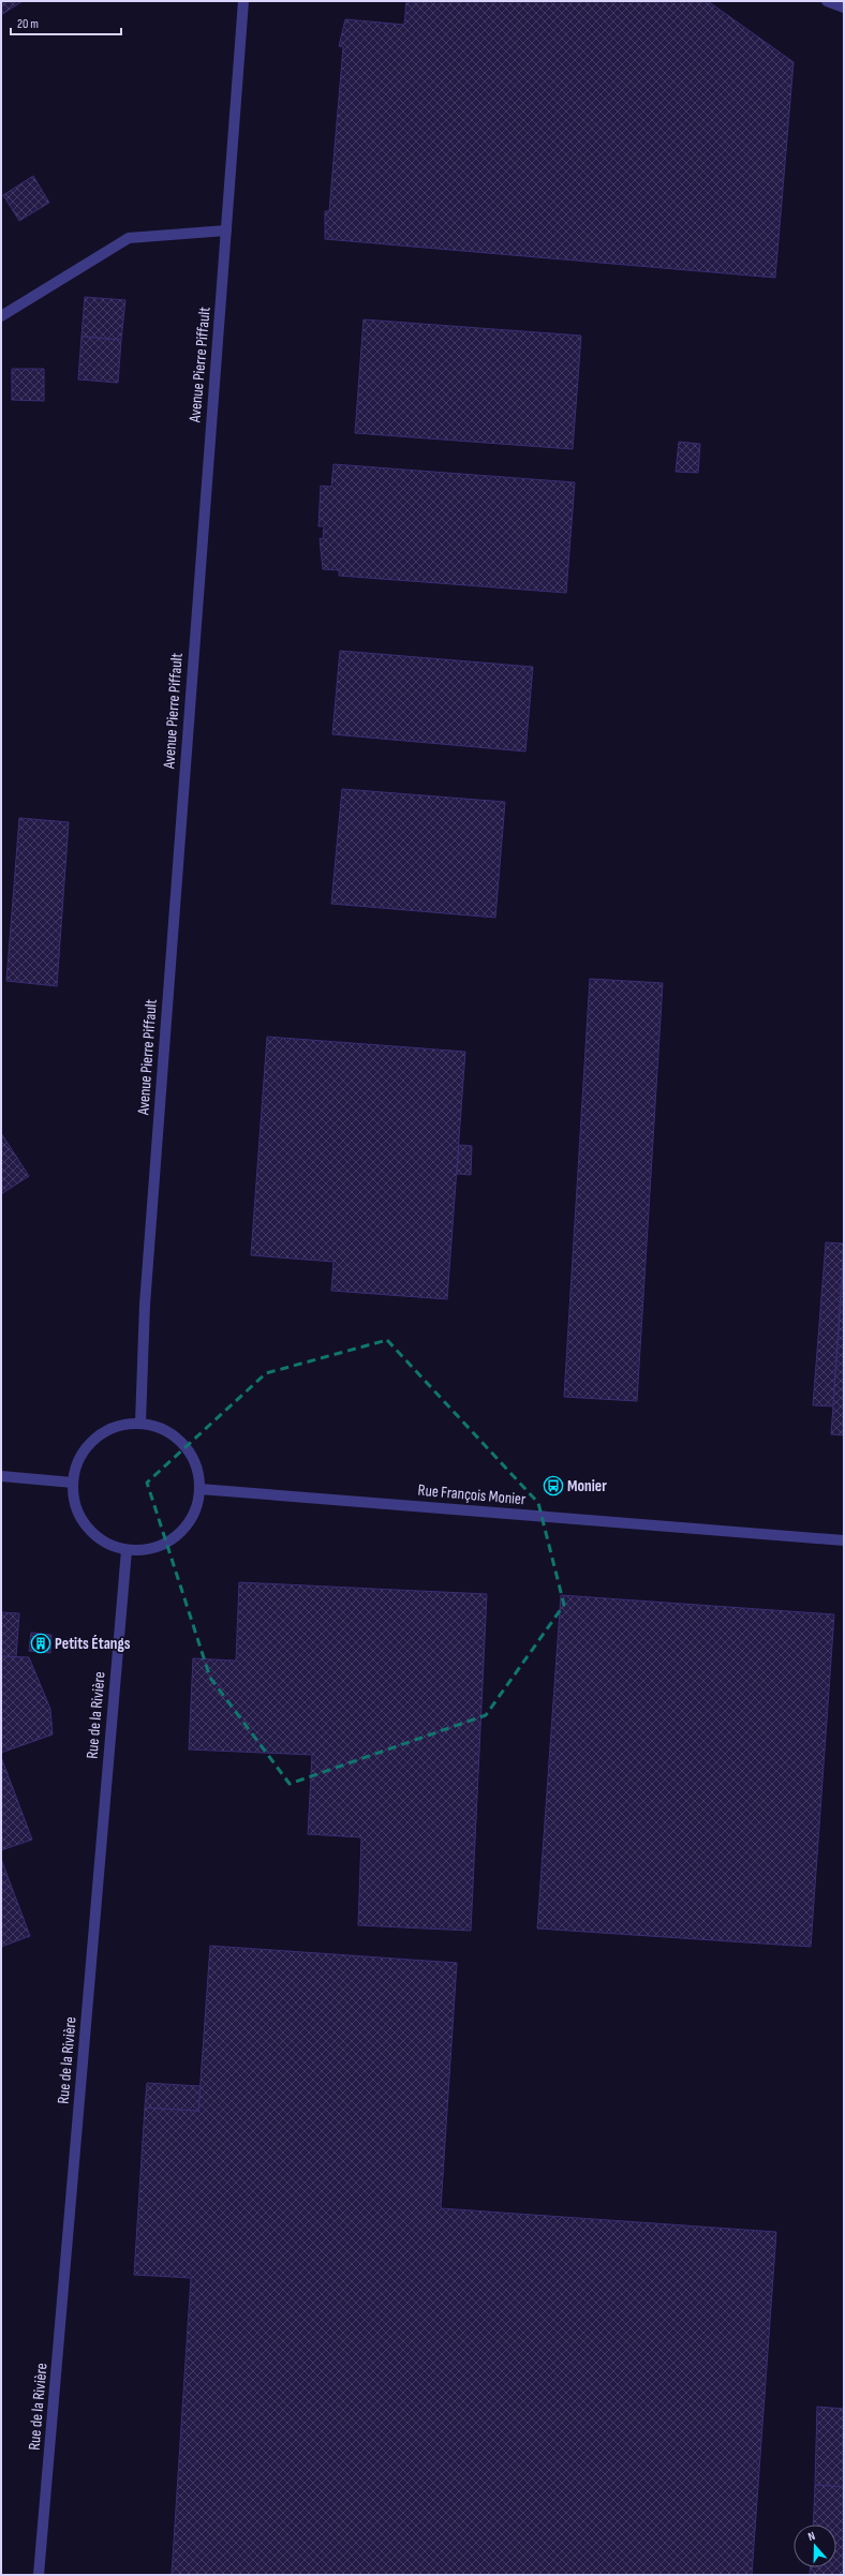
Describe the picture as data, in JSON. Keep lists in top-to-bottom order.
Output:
{
  "streets": {
    "street": ["Avenue Pierre Piffault", "Rue François Monier", "Rue de la Rivière"]
  },
  "crossings": [
    ["Avenue Pierre Piffault", "Rue François Monier"],
    ["Avenue Pierre Piffault", "Rue de la Rivière"],
    ["Rue François Monier", "Rue de la Rivière"]
  ],
  "places": {
    "bus stop": ["Monier"],
    "building": ["Petits Étangs"]
  },
  "scale_bar": "20 m",
  "north": "top"
}
